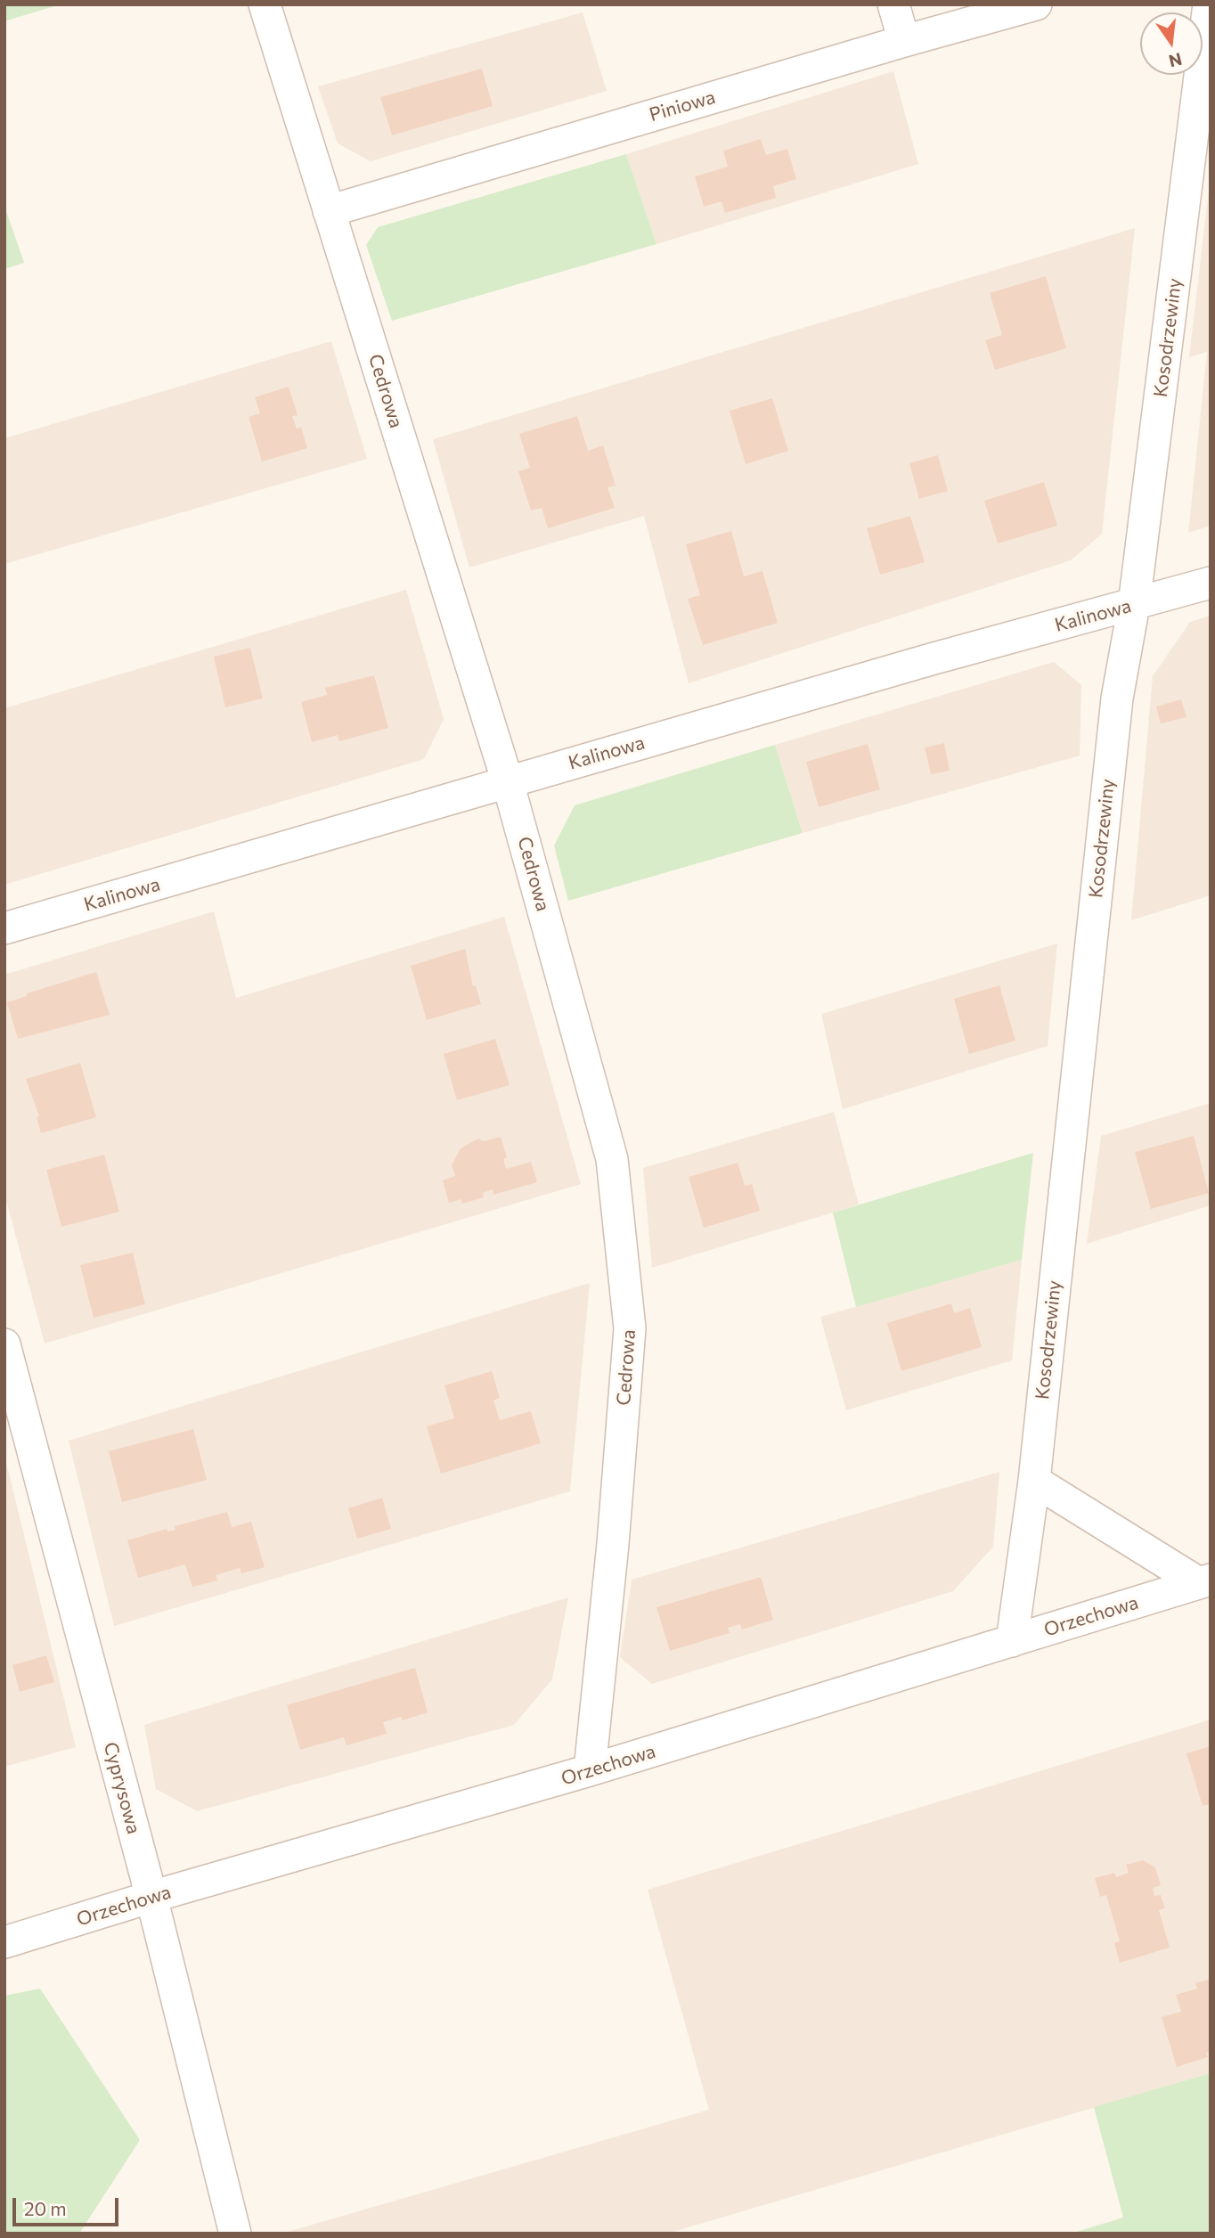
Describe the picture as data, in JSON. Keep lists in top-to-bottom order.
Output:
{
  "streets": {
    "street": [
      "Piniowa",
      "Kosodrzewiny",
      "Cedrowa",
      "Kalinowa",
      "Orzechowa",
      "Cyprysowa"
    ]
  },
  "crossings": [
    ["Piniowa", "Cedrowa"],
    ["Kosodrzewiny", "Kalinowa"],
    ["Kosodrzewiny", "Orzechowa"],
    ["Cedrowa", "Kalinowa"],
    ["Cedrowa", "Orzechowa"],
    ["Orzechowa", "Cyprysowa"]
  ],
  "scale_bar": "20 m",
  "north": "bottom"
}
